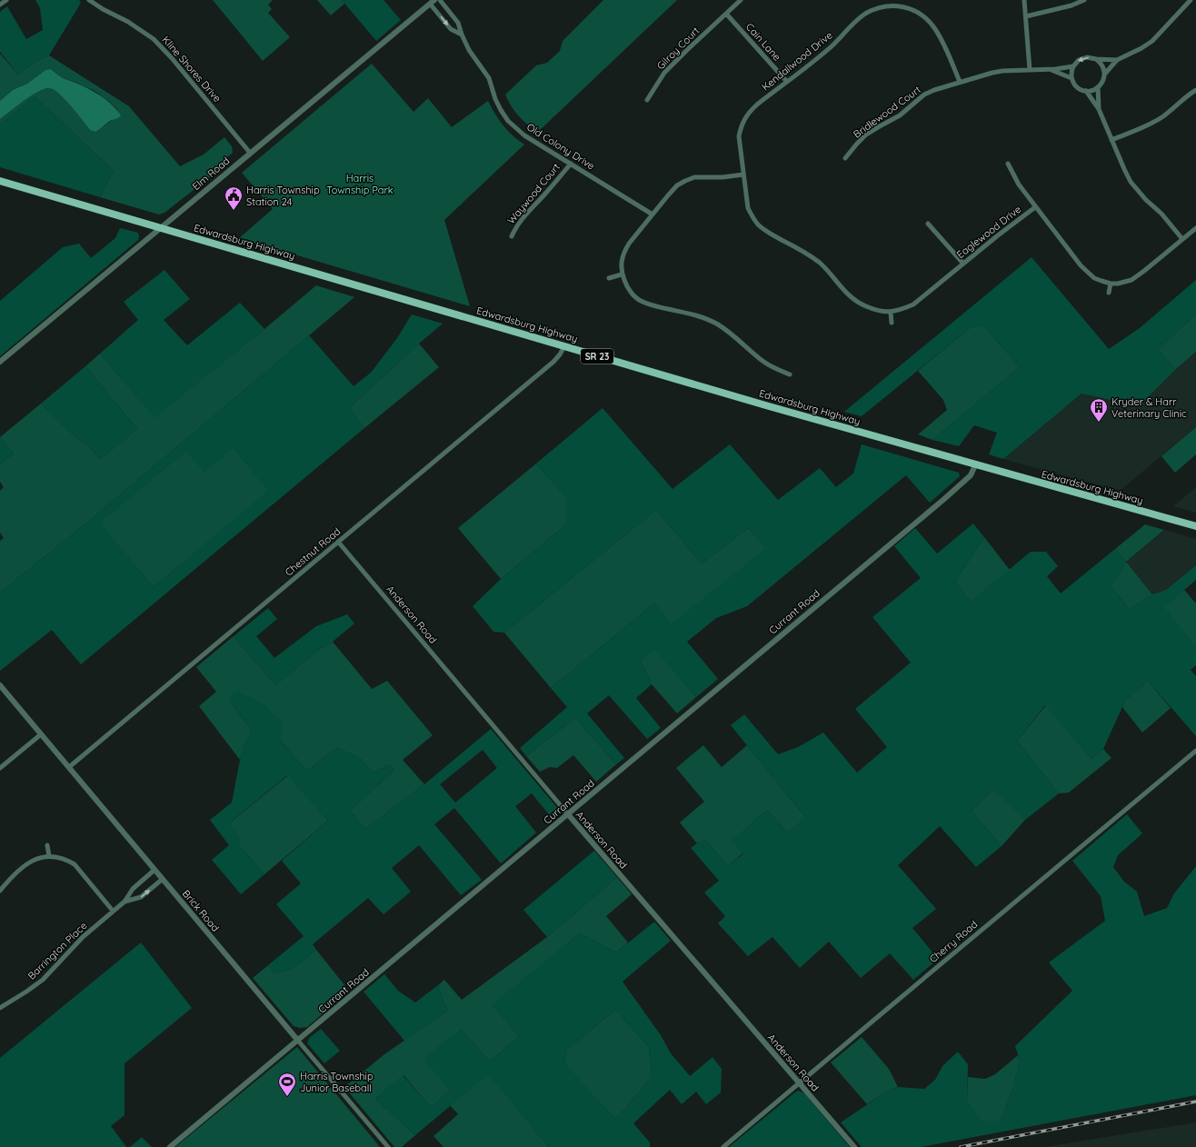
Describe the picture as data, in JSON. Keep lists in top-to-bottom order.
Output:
{
  "streets": {
    "main road": ["Edwardsburg Highway", "SR 23"],
    "street": [
      "Cain Lane",
      "Gilroy Court",
      "Kendallwood Drive",
      "Kline Shores Drive",
      "Bridlewood Court",
      "Old Colony Drive",
      "Elm Road",
      "Waywood Court",
      "Eaglewood Drive",
      "Chestnut Road",
      "Currant Road",
      "Anderson Road",
      "Brick Road",
      "Cherry Road",
      "Barrington Place"
    ]
  },
  "crossings": [
    ["Cain Lane", "Gilroy Court"],
    ["Cain Lane", "Kendallwood Drive"],
    ["Kendallwood Drive", "Bridlewood Court"],
    ["Kendallwood Drive", "Eaglewood Drive"],
    ["Kline Shores Drive", "Elm Road"],
    ["Old Colony Drive", "Elm Road"],
    ["Old Colony Drive", "Waywood Court"],
    ["Elm Road", "Edwardsburg Highway"],
    ["Edwardsburg Highway", "Chestnut Road"],
    ["Edwardsburg Highway", "Currant Road"],
    ["Chestnut Road", "Anderson Road"],
    ["Chestnut Road", "Brick Road"],
    ["Currant Road", "Anderson Road"],
    ["Currant Road", "Brick Road"],
    ["Anderson Road", "Cherry Road"],
    ["Brick Road", "Barrington Place"]
  ],
  "parks": ["Harris Township Park"],
  "places": {
    "public building": ["Harris Township Station 24"],
    "building": ["Kryder & Harr Veterinary Clinic"],
    "sports": ["Harris Township Junior Baseball"]
  }
}
